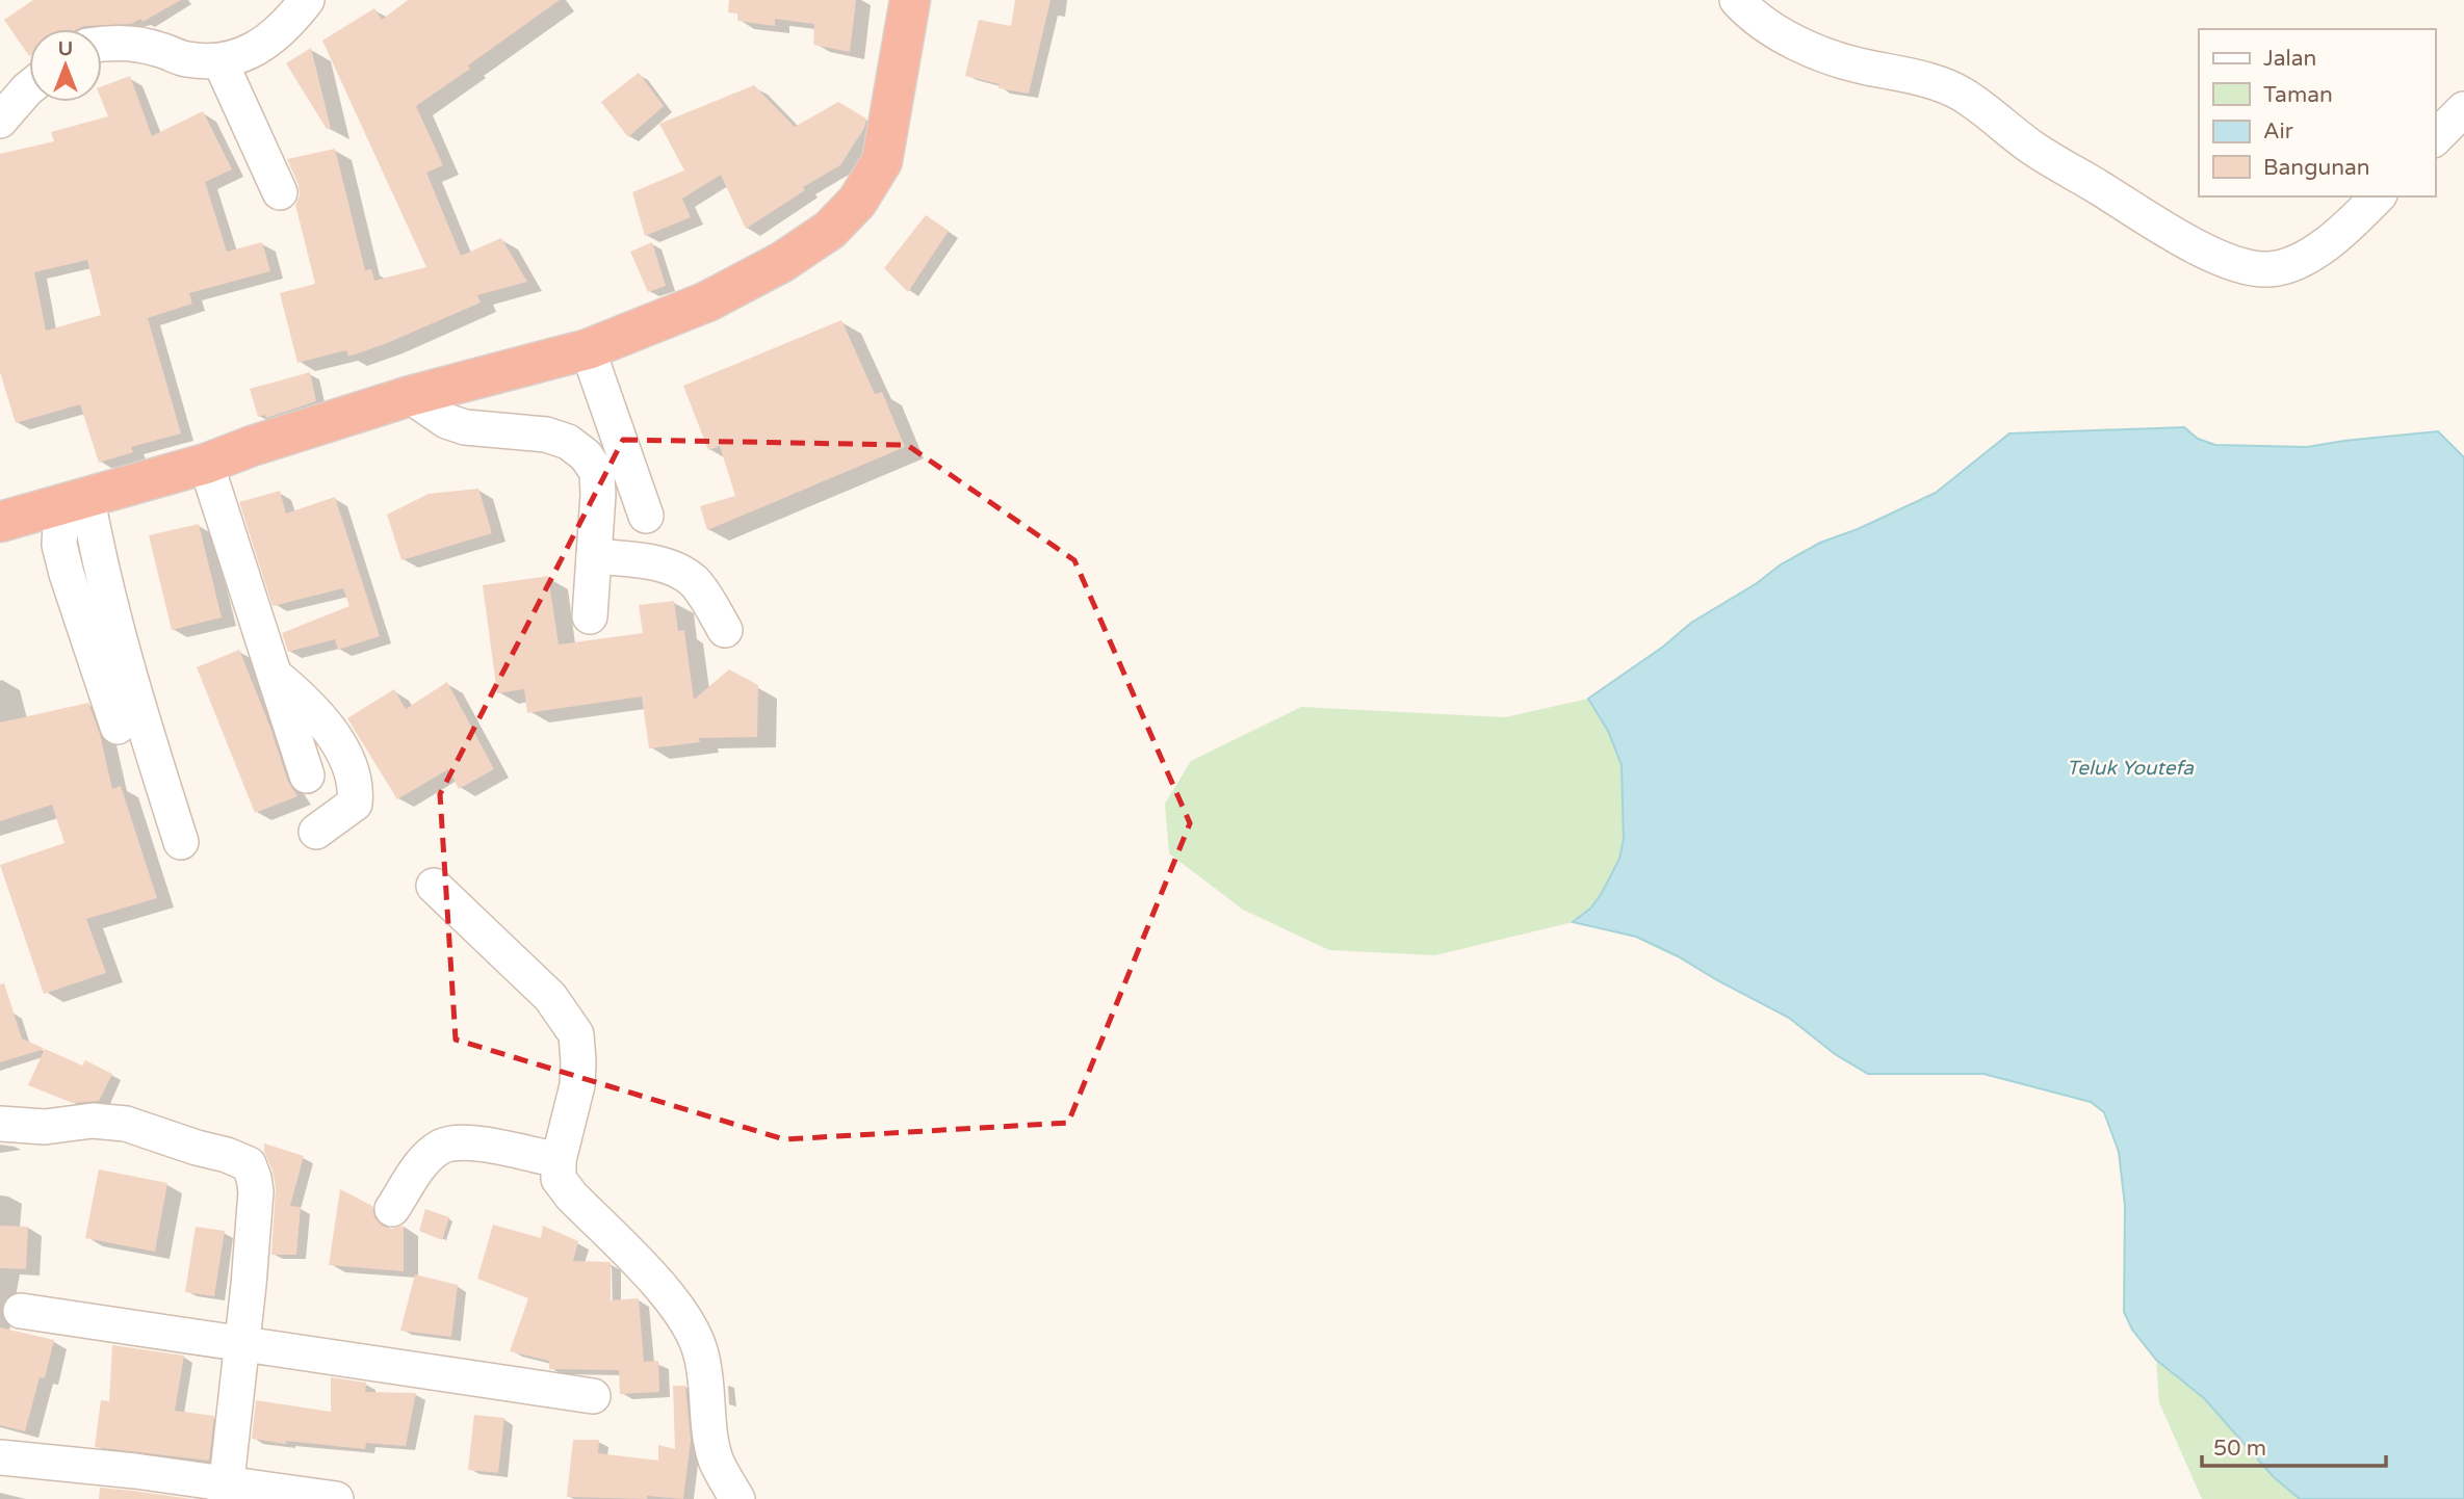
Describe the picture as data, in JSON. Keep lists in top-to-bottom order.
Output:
{
  "water": ["Teluk Youtefa"],
  "legend": [
    "Jalan",
    "Taman",
    "Air",
    "Bangunan"
  ],
  "scale_bar": "50 m",
  "north": "top"
}
